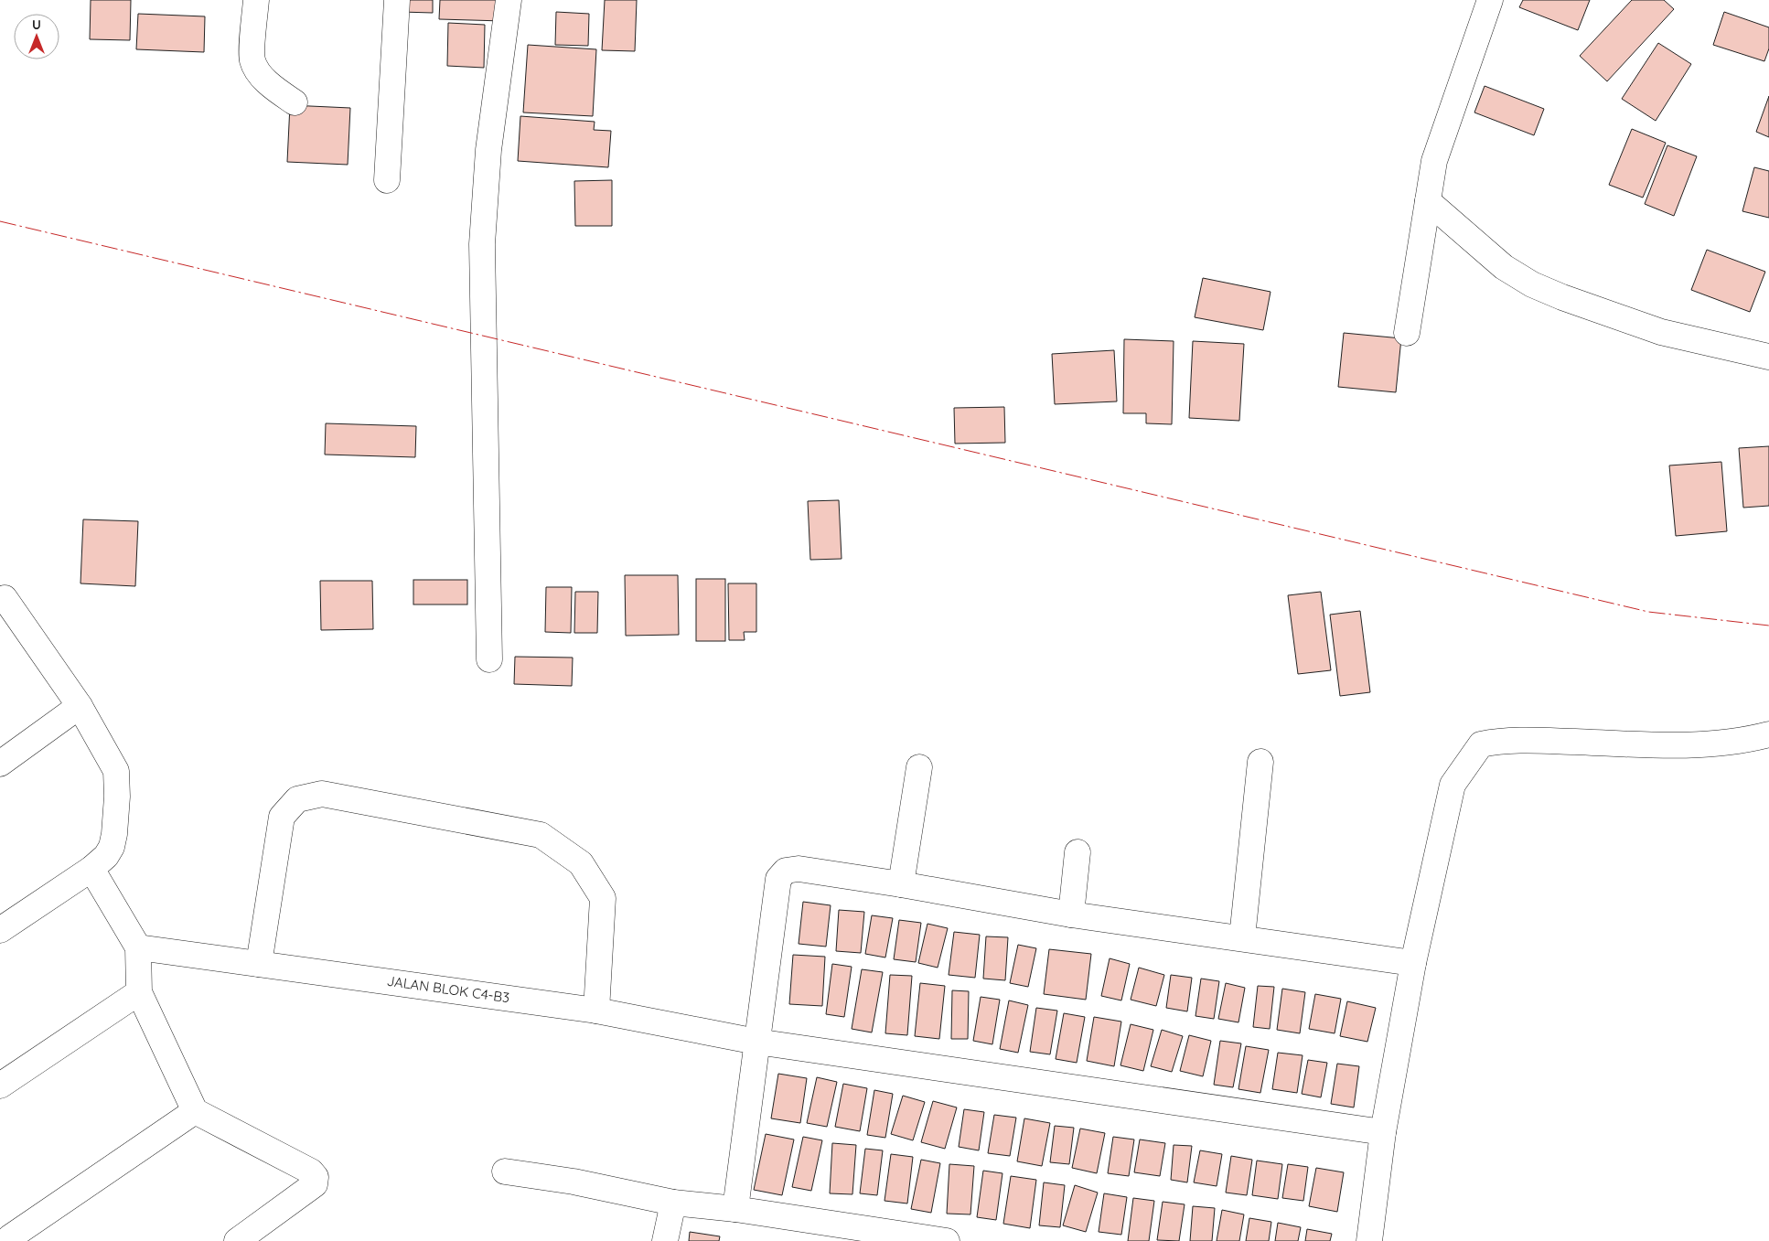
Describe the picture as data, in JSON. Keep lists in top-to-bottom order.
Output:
{
  "streets": {
    "street": ["JALAN BLOK C4-B3"]
  },
  "north": "top"
}
